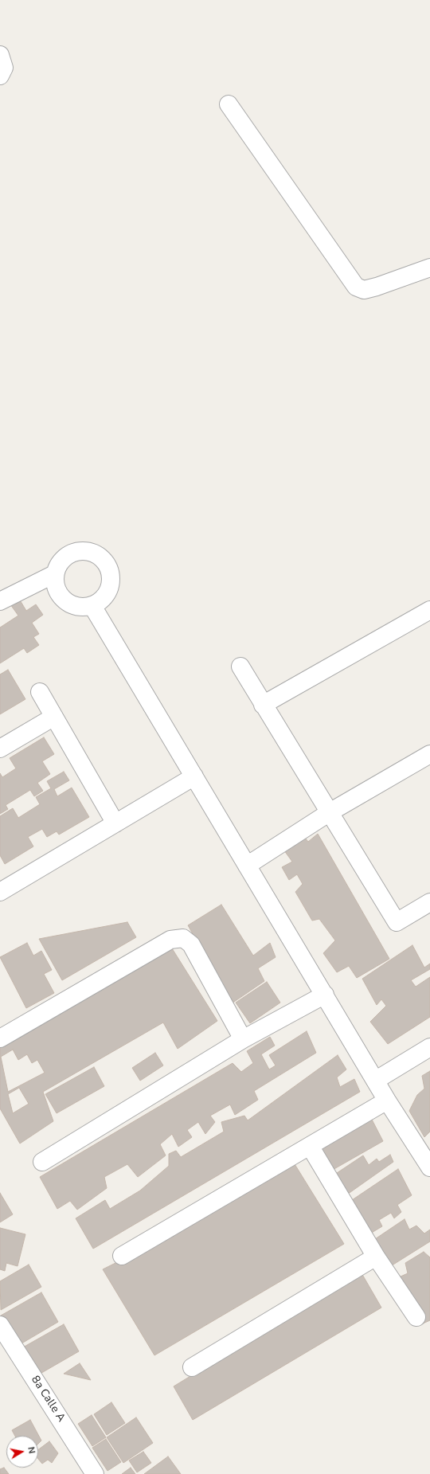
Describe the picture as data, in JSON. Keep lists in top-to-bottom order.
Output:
{
  "streets": {
    "street": ["8a Calle A"]
  },
  "north": "right"
}
